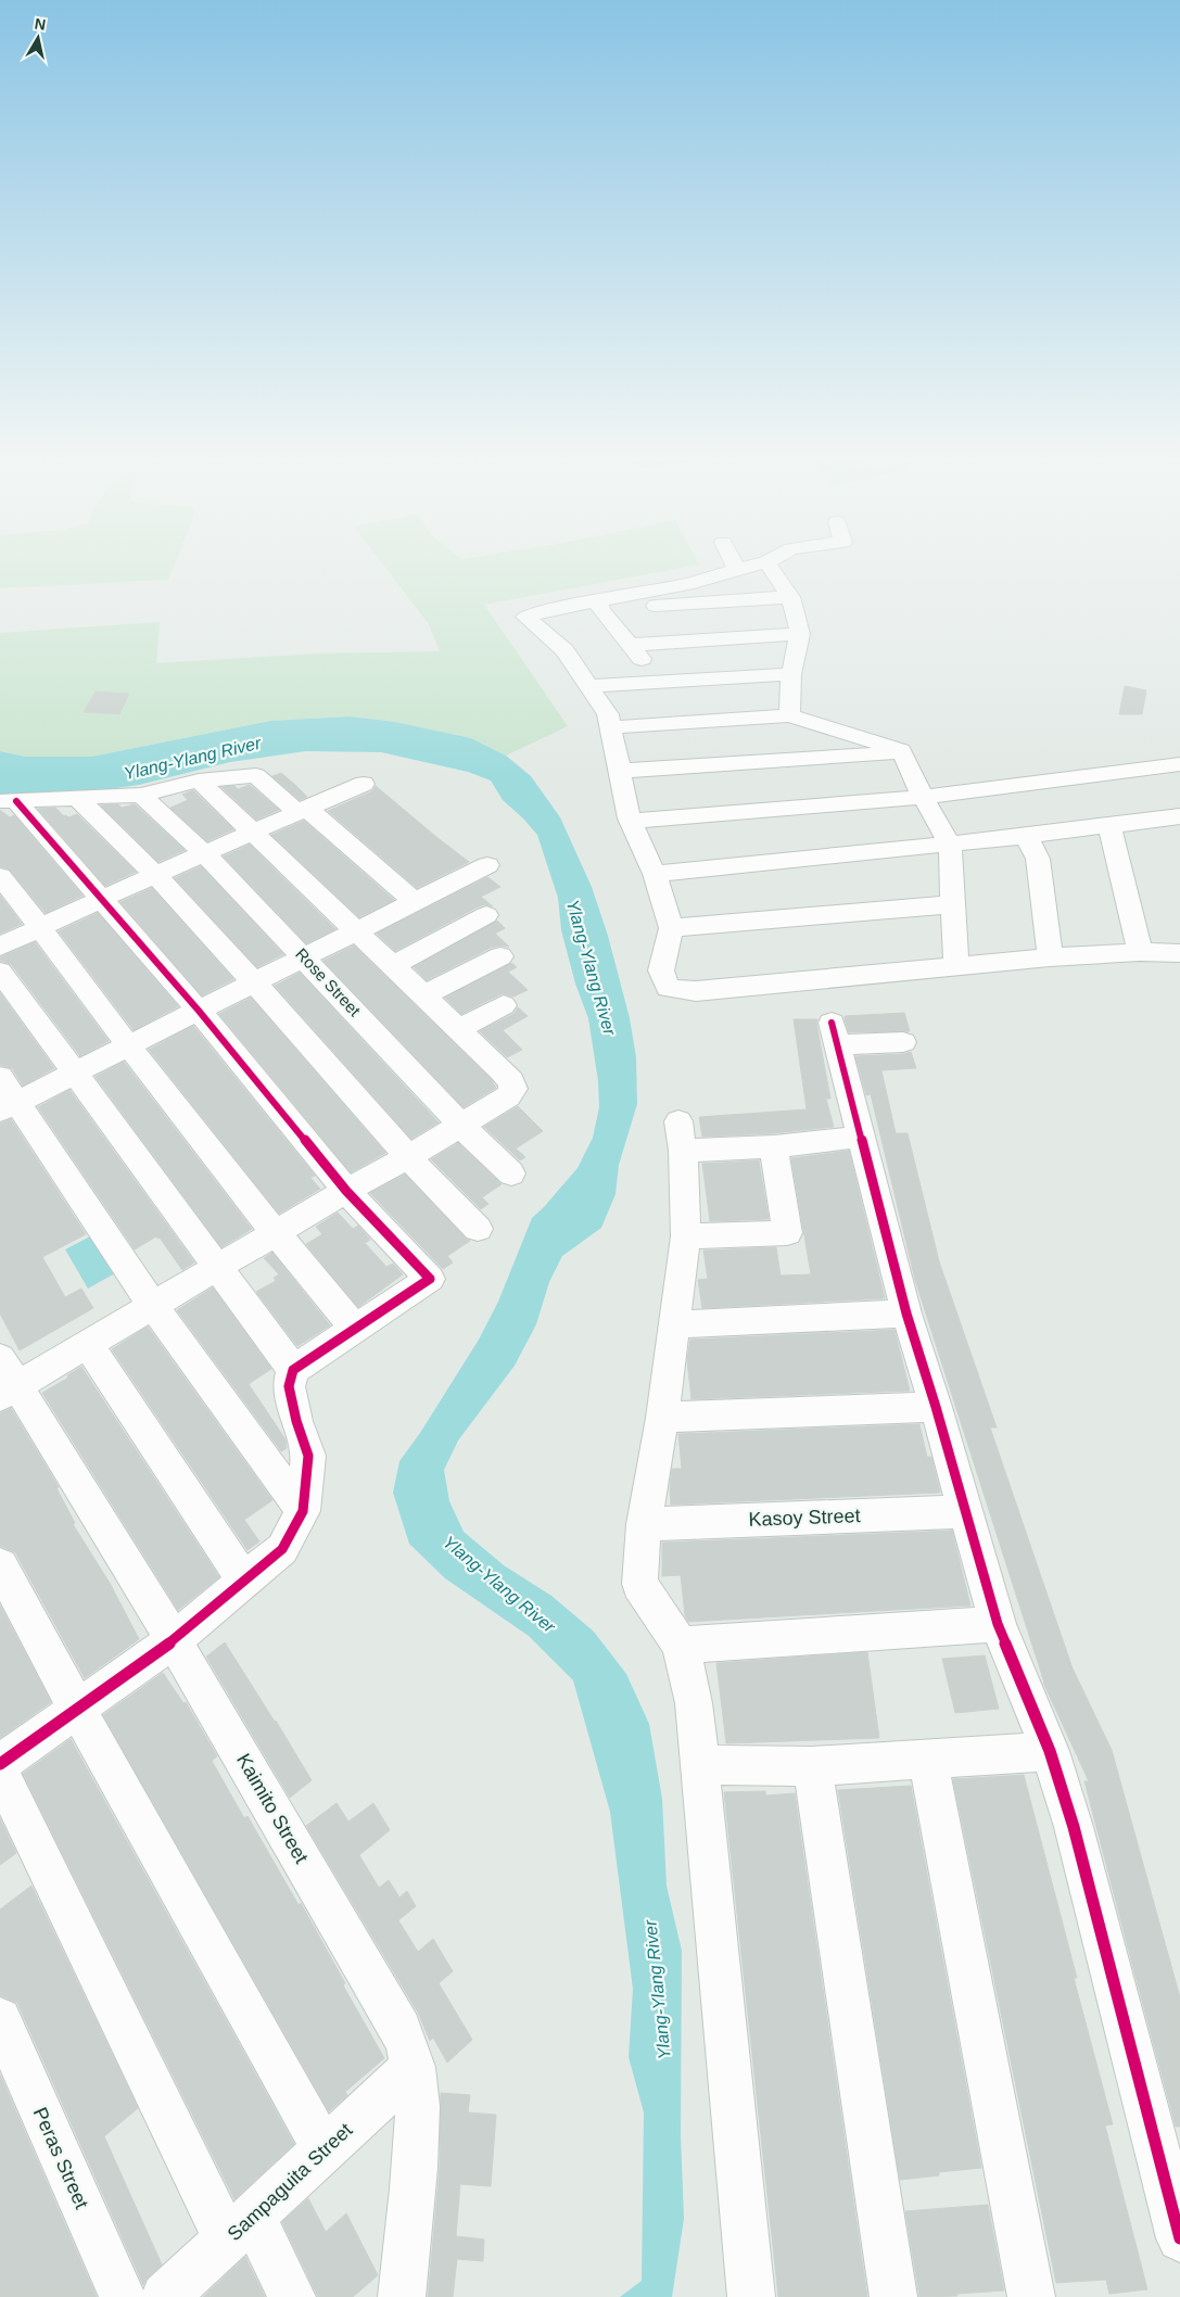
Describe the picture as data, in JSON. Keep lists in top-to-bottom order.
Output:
{
  "streets": {
    "street": [
      "Rose Street",
      "Kasoy Street",
      "Kaimito Street",
      "Peras Street",
      "Sampaguita Street"
    ]
  },
  "crossings": [
    ["Kaimito Street", "Sampaguita Street"]
  ],
  "water": ["Ylang-Ylang River"],
  "north": "top"
}
